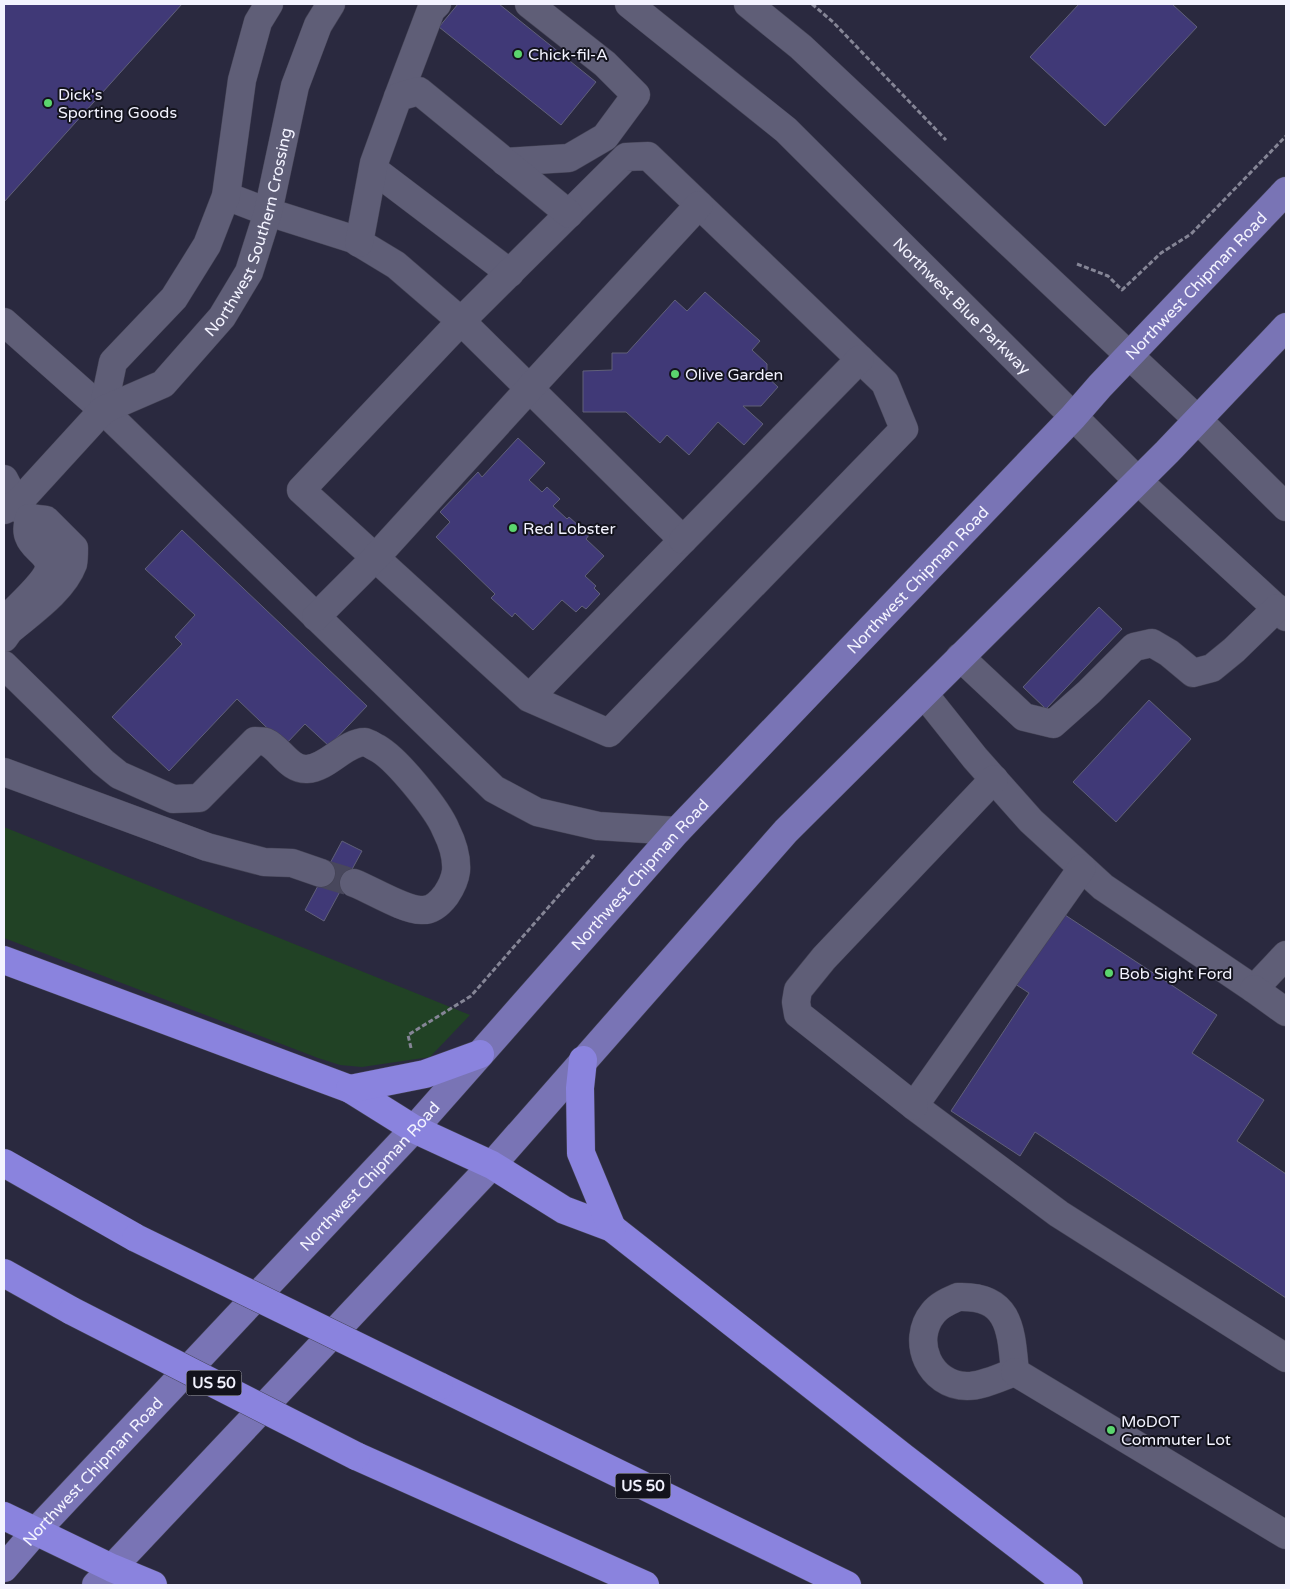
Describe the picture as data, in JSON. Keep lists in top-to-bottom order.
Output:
{
  "streets": {
    "highway": ["US 50"],
    "main road": ["Northwest Chipman Road"],
    "street": ["Northwest Southern Crossing", "Northwest Blue Parkway"]
  },
  "crossings": [
    ["Northwest Chipman Road", "Northwest Blue Parkway"]
  ],
  "places": [
    "Chick-fil-A",
    "Dick's Sporting Goods",
    "Olive Garden",
    "Red Lobster",
    "Bob Sight Ford",
    "MoDOT Commuter Lot"
  ]
}
